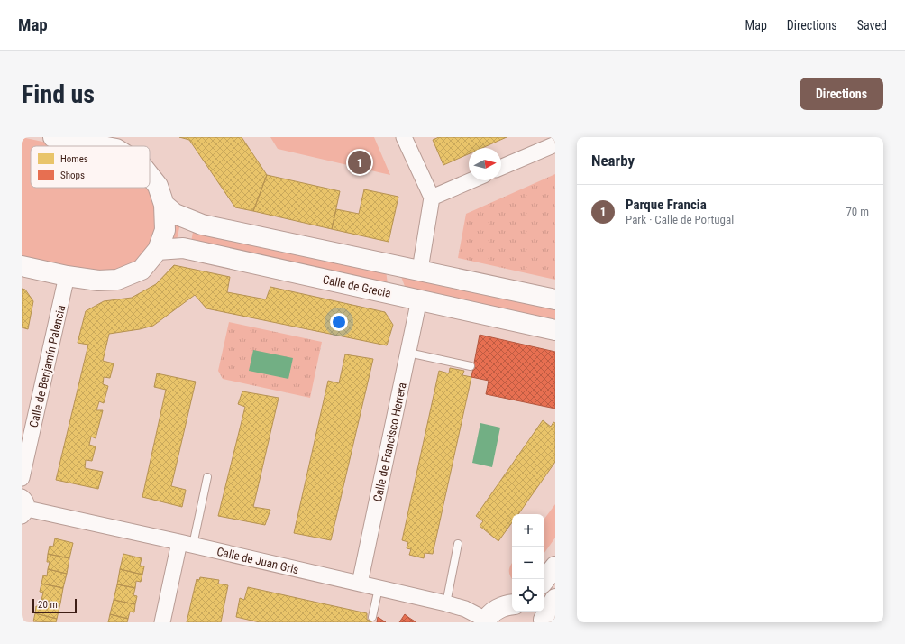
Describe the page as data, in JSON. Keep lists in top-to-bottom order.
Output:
{
  "streets": {
    "street": [
      "Calle de Grecia",
      "Calle de Benjamín Palencia",
      "Calle de Francisco Herrera",
      "Calle de Juan Gris"
    ]
  },
  "crossings": [
    ["Calle de Grecia", "Calle de Francisco Herrera"],
    ["Calle de Francisco Herrera", "Calle de Juan Gris"]
  ],
  "legend": ["Homes", "Shops"],
  "scale_bar": "20 m",
  "north": "right",
  "page": {
    "header": "Map",
    "nav": ["Map", "Directions", "Saved"],
    "buttons": "Directions",
    "title": "Find us",
    "heading": "Nearby",
    "pins": "1",
    "list": [
      {
        "mark": "1",
        "name": "Parque Francia",
        "note": "Park · Calle de Portugal",
        "value": "70 m"
      }
    ],
    "map_buttons": ["+", "−"],
    "scale": "20 m"
  }
}
